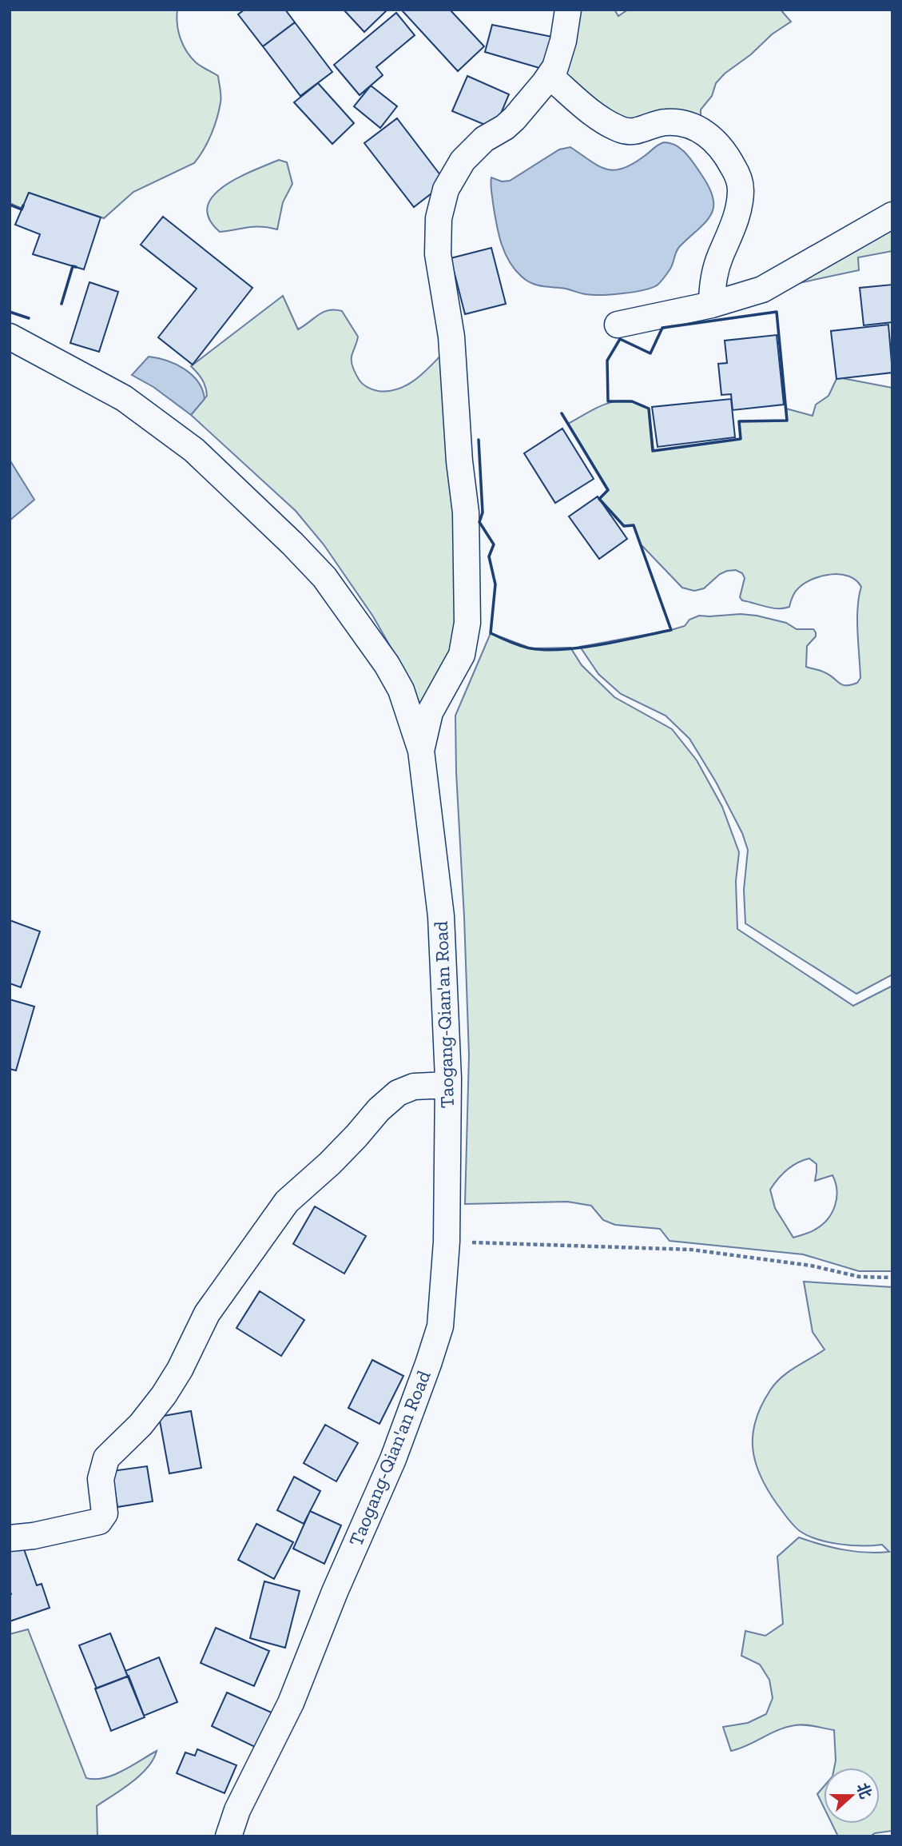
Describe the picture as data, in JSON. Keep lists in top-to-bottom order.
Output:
{
  "streets": {
    "street": ["Taogang-Qian'an Road"]
  },
  "north": "right"
}
